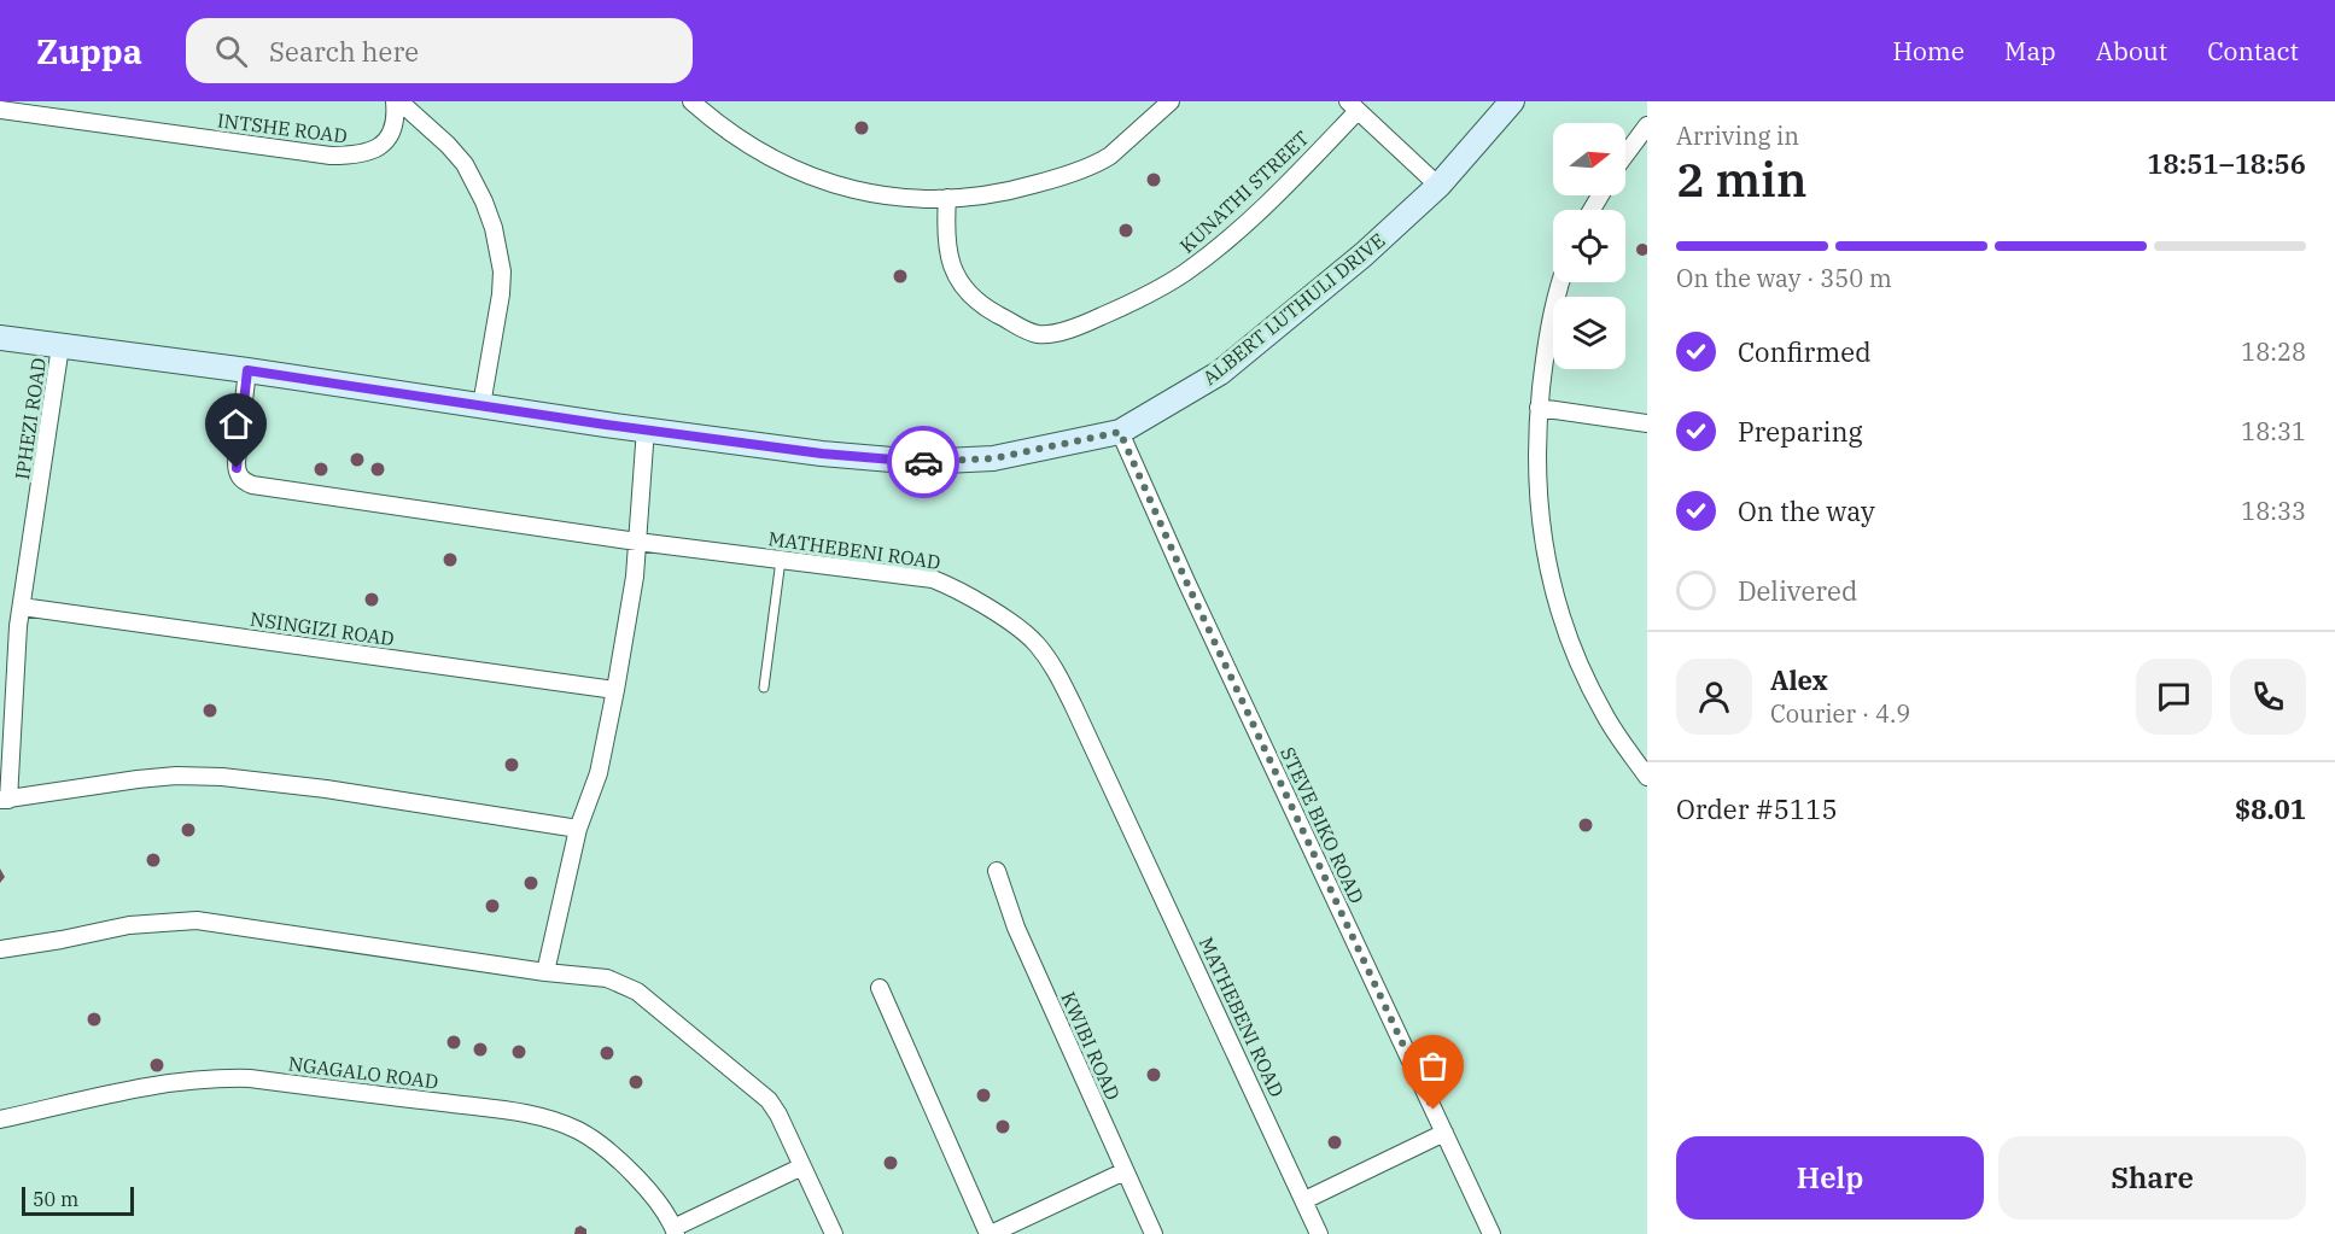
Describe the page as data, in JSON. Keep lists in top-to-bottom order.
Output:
{
  "streets": {
    "street": [
      "INTSHE ROAD",
      "KUNATHI STREET",
      "ALBERT LUTHULI DRIVE",
      "IPHEZI ROAD",
      "MATHEBENI ROAD",
      "NSINGIZI ROAD",
      "STEVE BIKO ROAD",
      "KWIBI ROAD",
      "NGAGALO ROAD"
    ]
  },
  "crossings": [
    ["ALBERT LUTHULI DRIVE", "IPHEZI ROAD"],
    ["ALBERT LUTHULI DRIVE", "MATHEBENI ROAD"],
    ["ALBERT LUTHULI DRIVE", "STEVE BIKO ROAD"],
    ["IPHEZI ROAD", "NSINGIZI ROAD"]
  ],
  "scale_bar": "50 m",
  "north": "right",
  "page": {
    "header": "Zuppa",
    "search": "Search here",
    "nav": [
      "Home",
      "Map",
      "About",
      "Contact"
    ],
    "heading": ["2 min", "Arriving in", "18:51–18:56"],
    "panel": [
      "Alex",
      "Courier · 4.9",
      "Order #5115",
      "$8.01"
    ],
    "bar": "On the way · 350 m",
    "list": [
      ["Confirmed", "18:28"],
      ["Preparing", "18:31"],
      ["On the way", "18:33"],
      "Delivered"
    ],
    "buttons": ["Help", "Share"],
    "scale": "50 m"
  }
}
